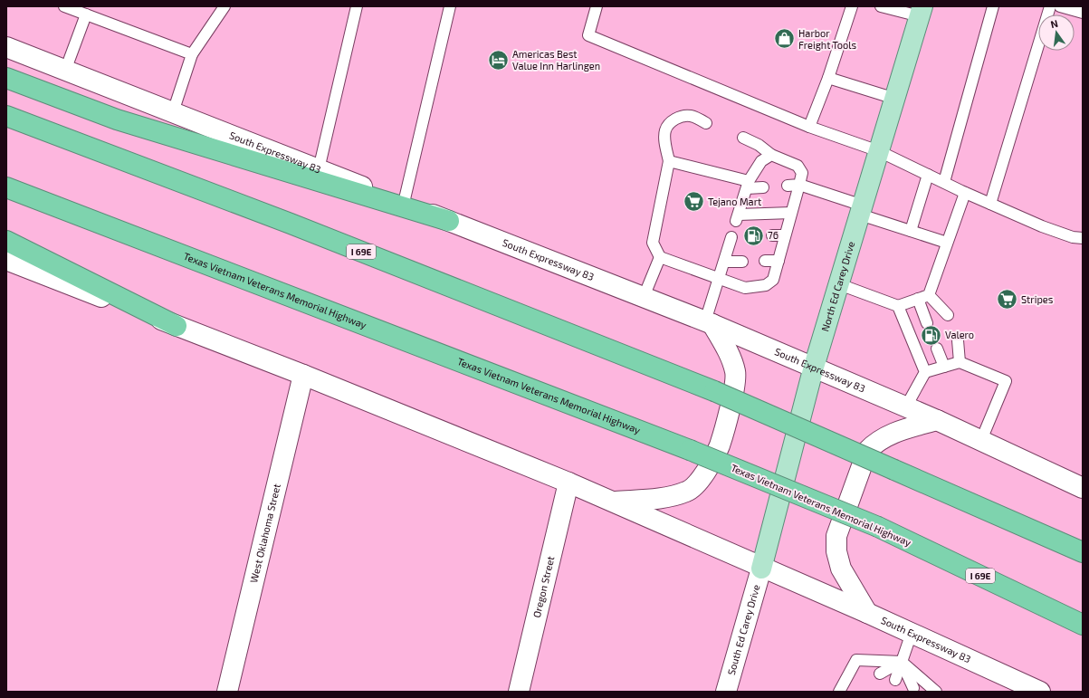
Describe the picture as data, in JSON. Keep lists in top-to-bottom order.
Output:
{
  "streets": {
    "highway": ["I 69E", "Texas Vietnam Veterans Memorial Highway"],
    "main road": [
      "South Expressway 83",
      "North Ed Carey Drive",
      "West Oklahoma Street",
      "Oregon Street",
      "South Ed Carey Drive"
    ]
  },
  "crossings": [
    ["South Expressway 83", "North Ed Carey Drive"],
    ["South Expressway 83", "West Oklahoma Street"],
    ["South Expressway 83", "Oregon Street"],
    ["South Expressway 83", "South Ed Carey Drive"],
    ["North Ed Carey Drive", "South Ed Carey Drive"]
  ],
  "places": {
    "shop": ["Harbor Freight Tools"],
    "hotel": ["Americas Best Value Inn Harlingen"],
    "supermarket": ["Tejano Mart", "Stripes"],
    "fuel station": ["76", "Valero"]
  },
  "north": "top"
}
